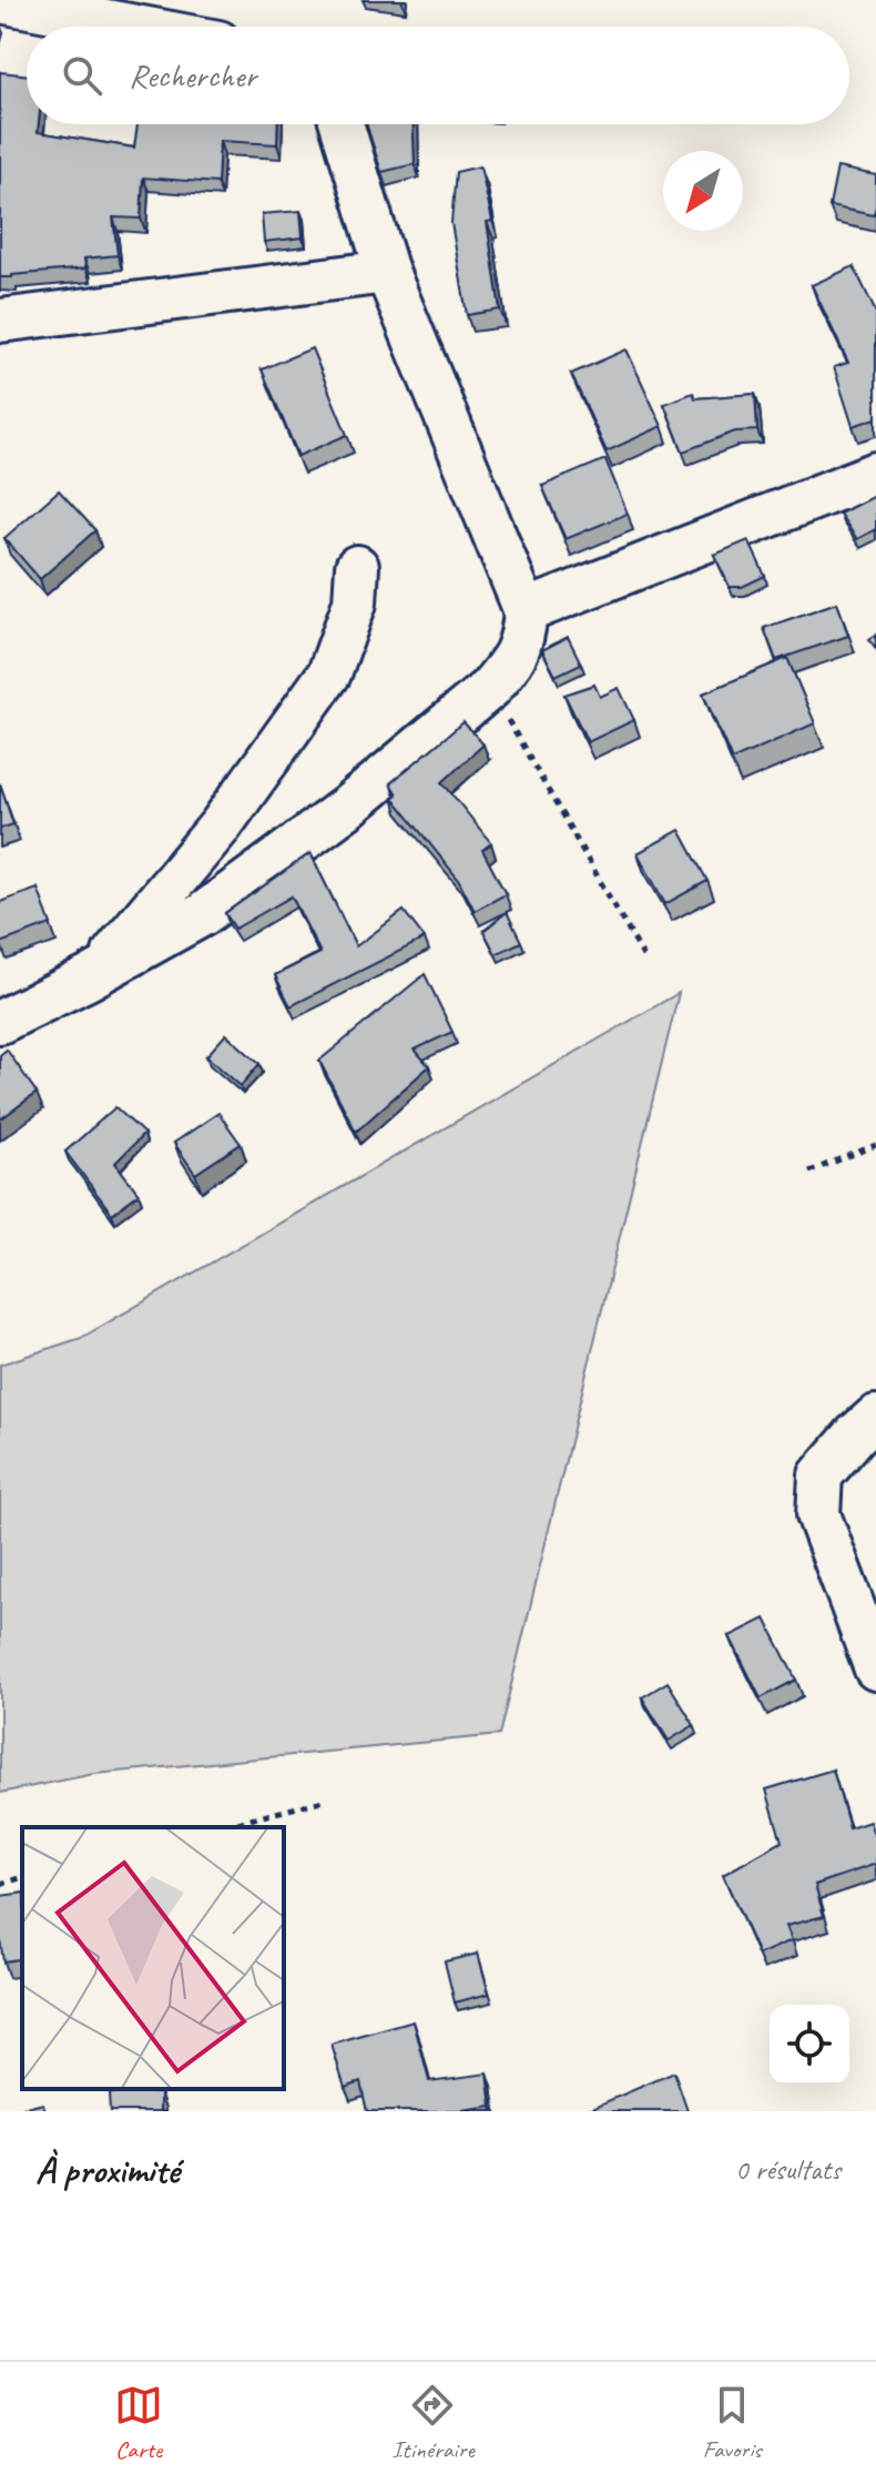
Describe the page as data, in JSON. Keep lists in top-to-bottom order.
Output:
{
  "north": "bottom left",
  "page": {
    "search": "Rechercher",
    "heading": ["À proximité", "0 résultats"],
    "nav": ["Carte", "Itinéraire", "Favoris"]
  }
}
